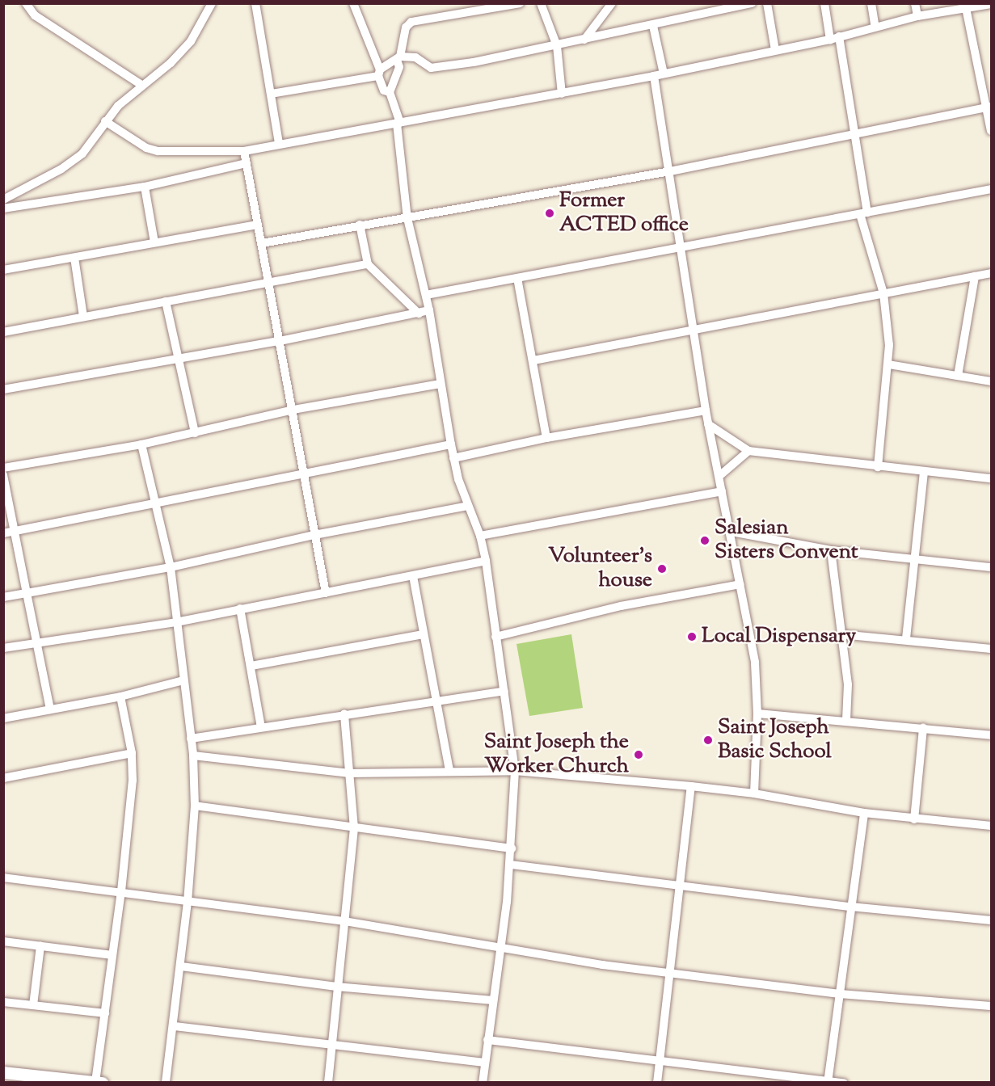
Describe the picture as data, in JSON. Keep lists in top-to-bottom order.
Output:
{
  "places": [
    "Former ACTED office",
    "Salesian Sisters Convent",
    "Volunteer's house",
    "Local Dispensary",
    "Saint Joseph Basic School",
    "Saint Joseph the Worker Church"
  ]
}
